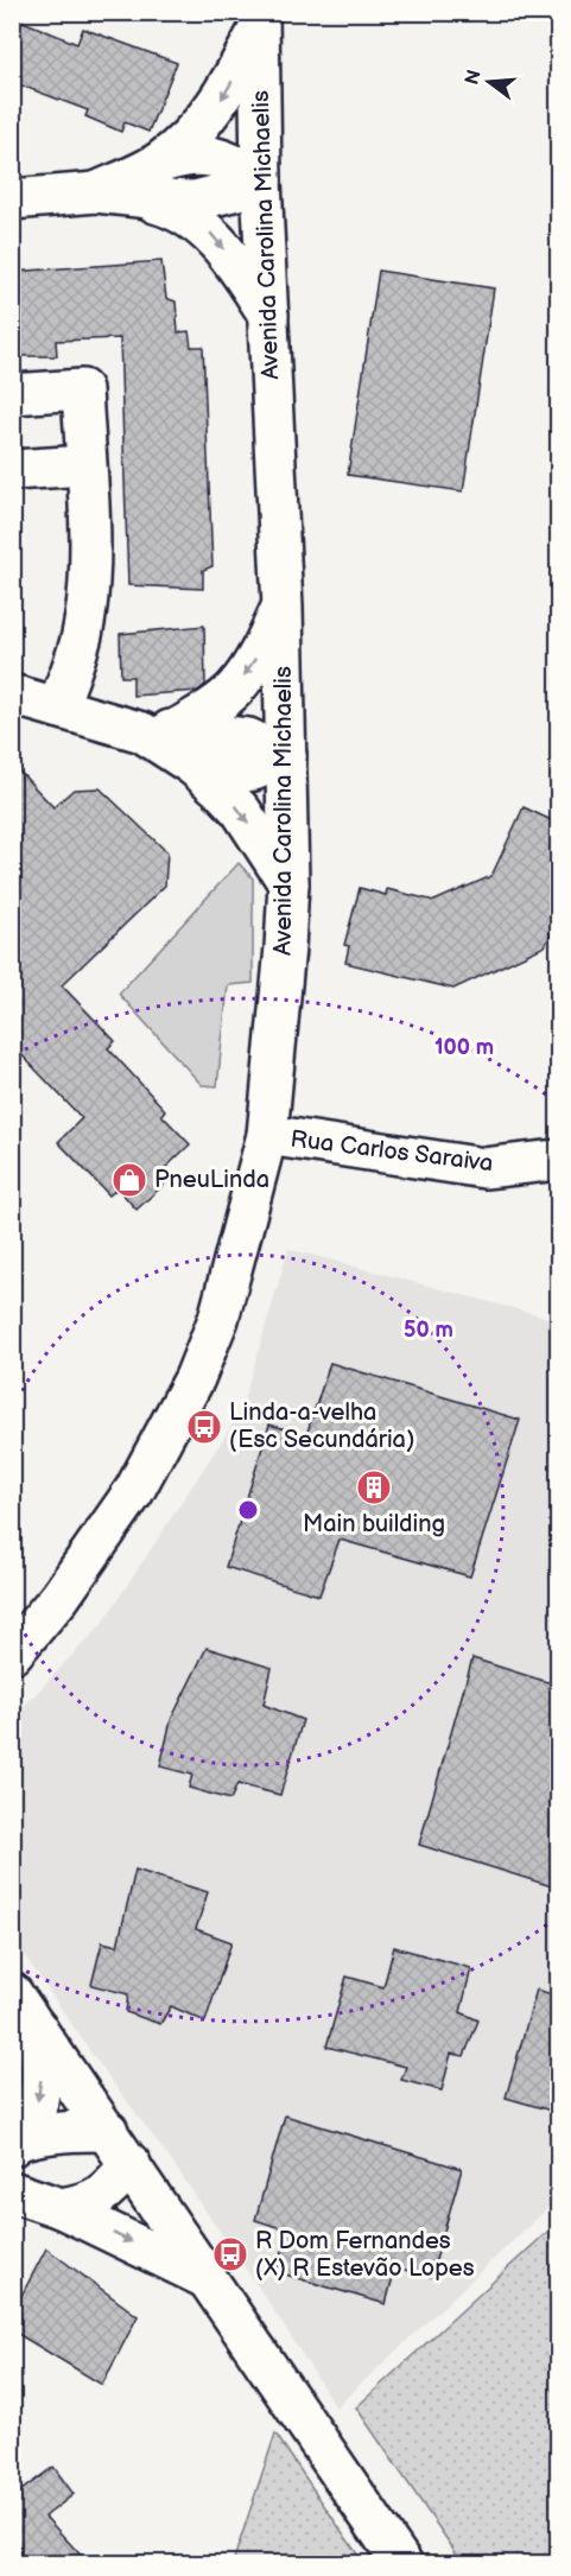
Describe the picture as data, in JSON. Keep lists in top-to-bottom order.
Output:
{
  "streets": {
    "street": ["Avenida Carolina Michaelis", "Rua Carlos Saraiva"]
  },
  "crossings": [
    ["Avenida Carolina Michaelis", "Rua Carlos Saraiva"]
  ],
  "places": {
    "shop": ["PneuLinda"],
    "bus stop": ["Linda-a-velha (Esc Secundária)", "R Dom Fernandes (X) R Estevão Lopes"],
    "building": ["Main building"]
  },
  "north": "left",
  "rings": ["100 m", "50 m"]
}
